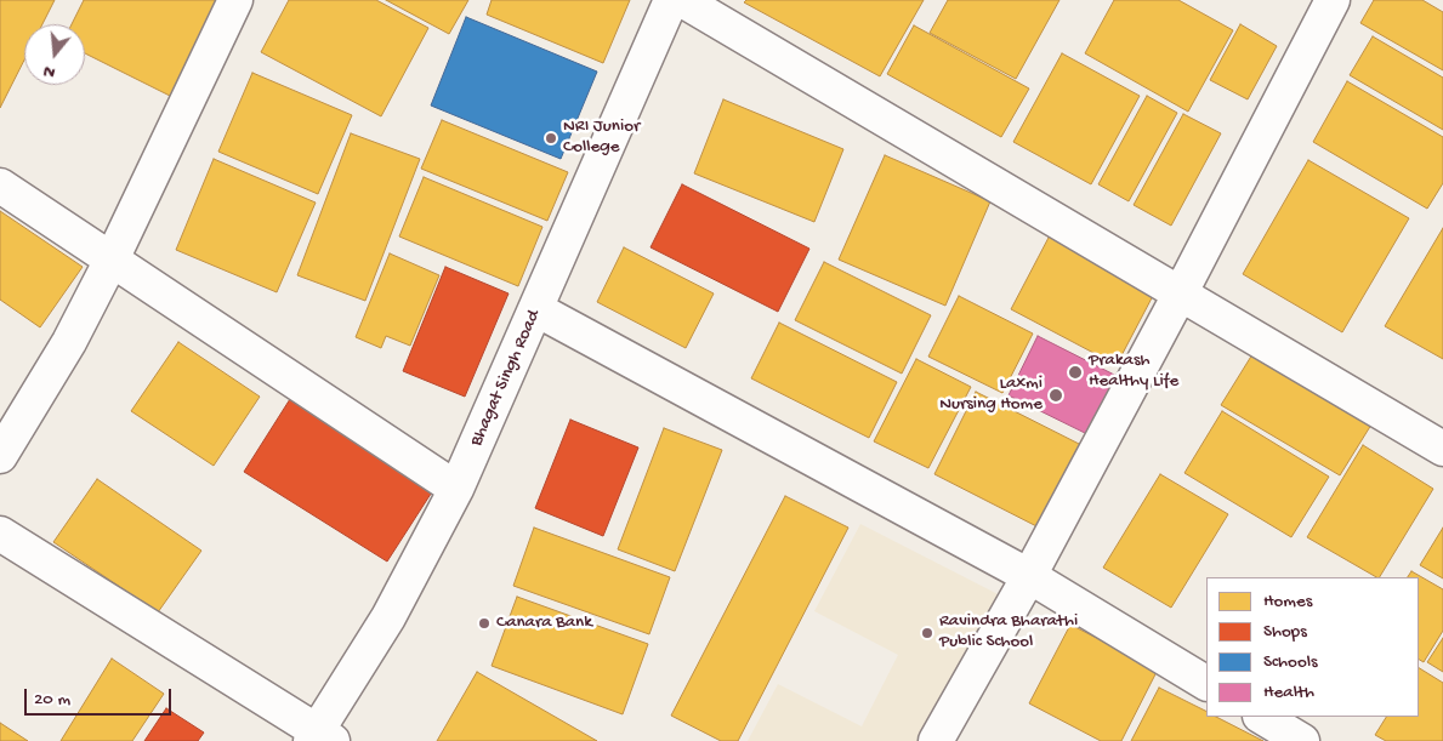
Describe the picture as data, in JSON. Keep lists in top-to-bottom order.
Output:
{
  "streets": {
    "street": ["Bhagat Singh Road"]
  },
  "places": [
    "NRI Junior College",
    "Prakash Healthy Life",
    "Laxmi Nursing Home",
    "Canara Bank",
    "Ravindra Bharathi Public School"
  ],
  "legend": [
    "Homes",
    "Shops",
    "Schools",
    "Health"
  ],
  "scale_bar": "20 m",
  "north": "bottom"
}
